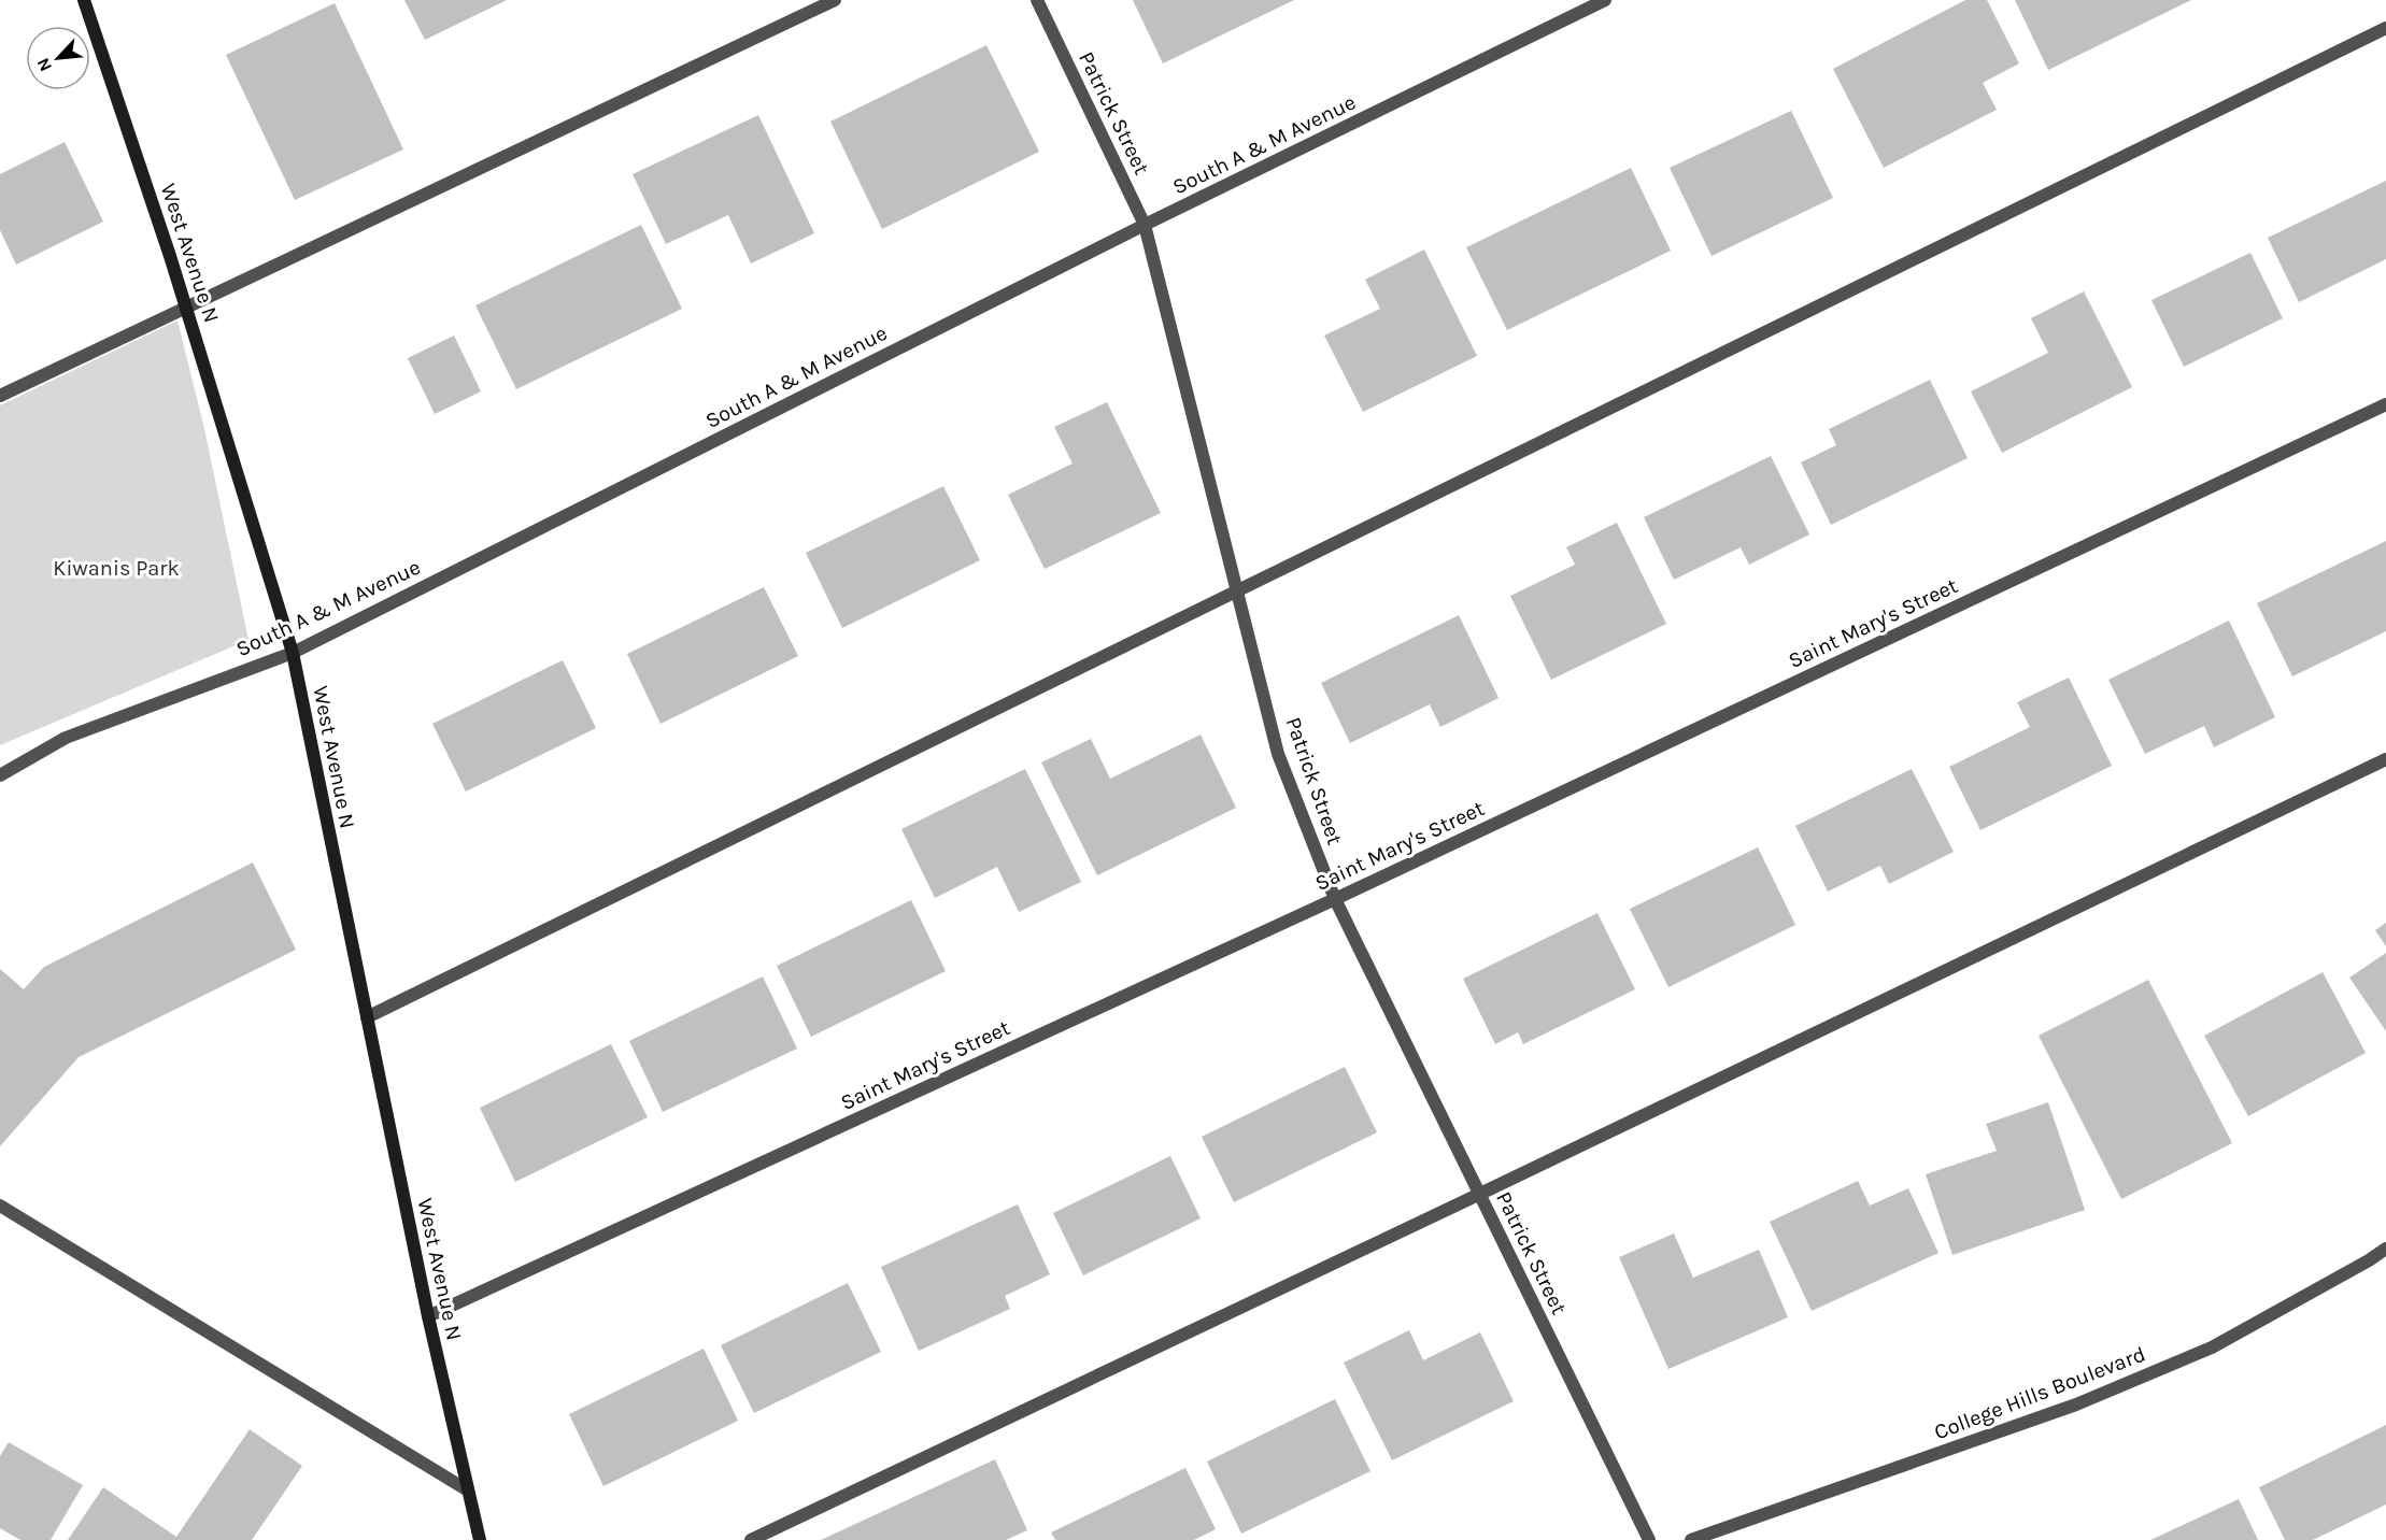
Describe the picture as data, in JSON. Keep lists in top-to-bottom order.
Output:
{
  "streets": {
    "main road": ["West Avenue N"],
    "street": [
      "Patrick Street",
      "South A & M Avenue",
      "Saint Mary's Street",
      "College Hills Boulevard"
    ]
  },
  "crossings": [
    ["Patrick Street", "South A & M Avenue"],
    ["Patrick Street", "Saint Mary's Street"],
    ["South A & M Avenue", "West Avenue N"],
    ["West Avenue N", "Saint Mary's Street"]
  ],
  "parks": ["Kiwanis Park"],
  "north": "bottom left"
}
